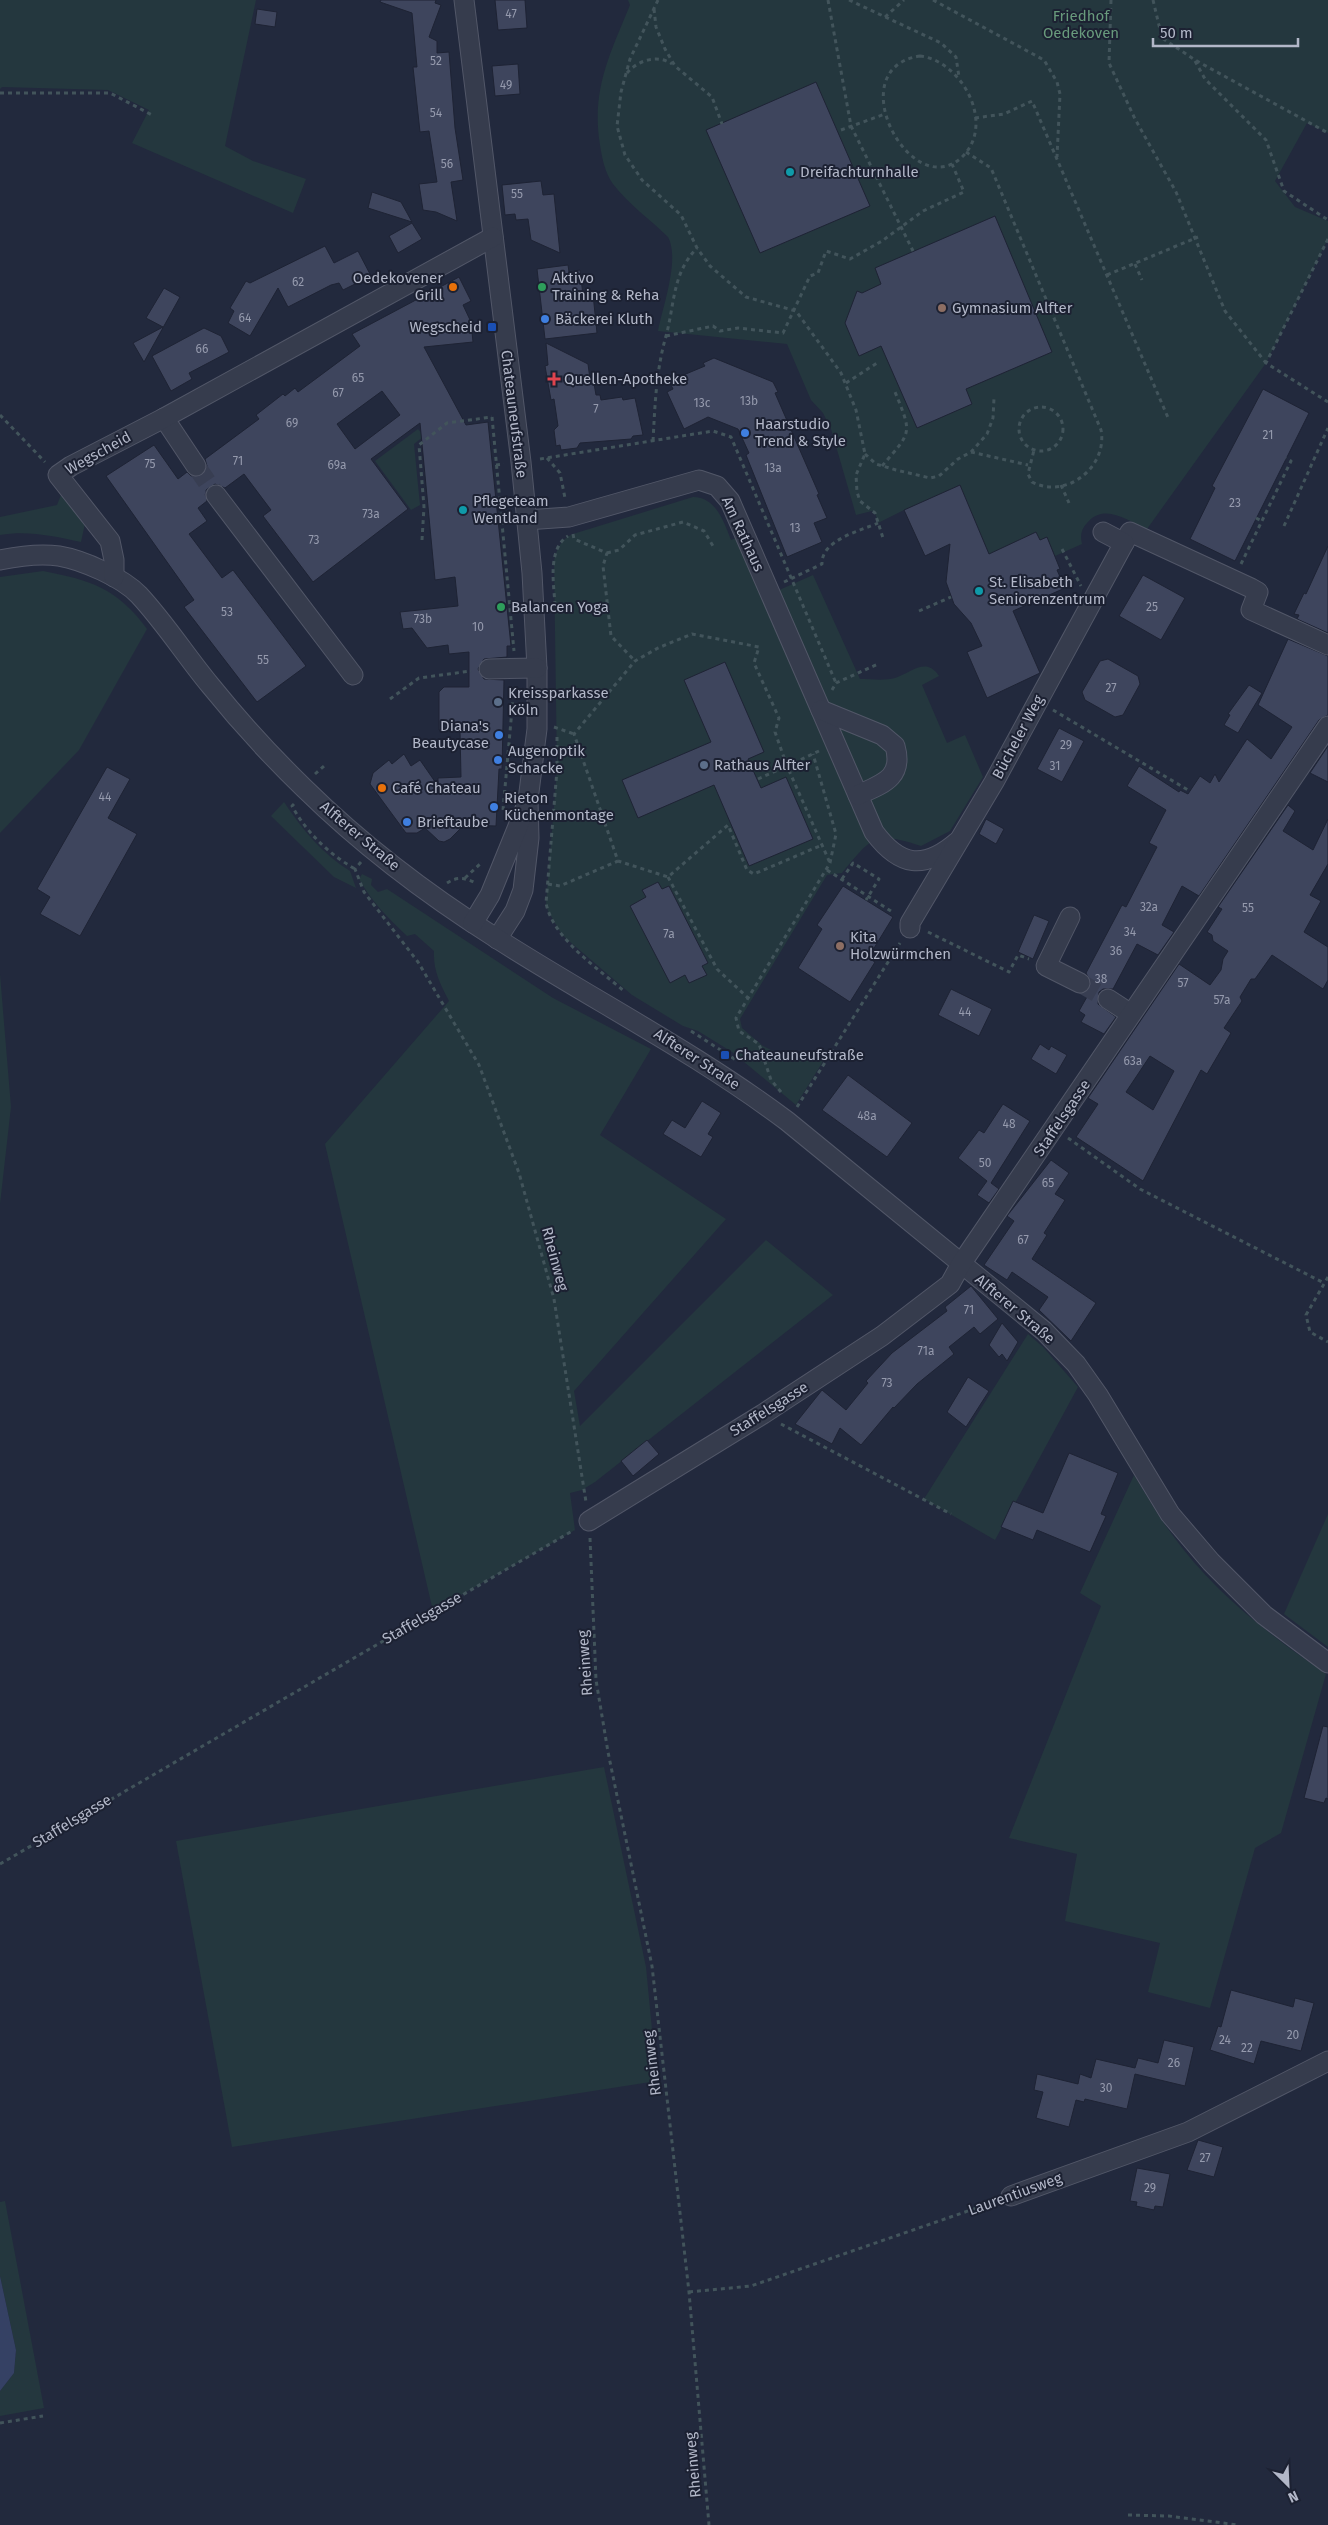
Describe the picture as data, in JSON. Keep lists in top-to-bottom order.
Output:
{
  "streets": {
    "street": [
      "Chateauneufstraße",
      "Wegscheid",
      "Am Rathaus",
      "Bücheler Weg",
      "Alfterer Straße",
      "Staffelsgasse",
      "Laurentiusweg"
    ],
    "path": ["Rheinweg"]
  },
  "crossings": [
    ["Chateauneufstraße", "Wegscheid"],
    ["Chateauneufstraße", "Am Rathaus"],
    ["Chateauneufstraße", "Alfterer Straße"],
    ["Am Rathaus", "Bücheler Weg"],
    ["Alfterer Straße", "Staffelsgasse"],
    ["Alfterer Straße", "Rheinweg"],
    ["Staffelsgasse", "Rheinweg"],
    ["Rheinweg", "Laurentiusweg"]
  ],
  "parks": ["Friedhof Oedekoven"],
  "places": {
    "other": [
      "Dreifachturnhalle",
      "Oedekovener Grill",
      "Aktivo Training & Reha",
      "Gymnasium Alfter",
      "Bäckerei Kluth",
      "Haarstudio Trend & Style",
      "Pflegeteam Wentland",
      "St. Elisabeth Seniorenzentrum",
      "Balancen Yoga",
      "Kreissparkasse Köln",
      "Diana's Beautycase",
      "Augenoptik Schacke",
      "Rathaus Alfter",
      "Café Chateau",
      "Rieton Küchenmontage",
      "Brieftaube",
      "Kita Holzwürmchen"
    ],
    "transit": ["Wegscheid", "Chateauneufstraße"],
    "health": ["Quellen-Apotheke"]
  },
  "house_numbers": [
    "47",
    "52",
    "49",
    "54",
    "56",
    "55",
    "62",
    "64",
    "66",
    "65",
    "67",
    "13b",
    "13c",
    "7",
    "69",
    "21",
    "71",
    "75",
    "69a",
    "13a",
    "23",
    "73a",
    "13",
    "73",
    "25",
    "53",
    "73b",
    "10",
    "55",
    "27",
    "29",
    "31",
    "44",
    "32a",
    "55",
    "34",
    "7a",
    "36",
    "38",
    "57",
    "57a",
    "44",
    "63a",
    "48a",
    "48",
    "50",
    "65",
    "67",
    "71",
    "71a",
    "73",
    "20",
    "24",
    "22",
    "26",
    "30",
    "27",
    "29"
  ],
  "scale_bar": "50 m",
  "north": "bottom right"
}
